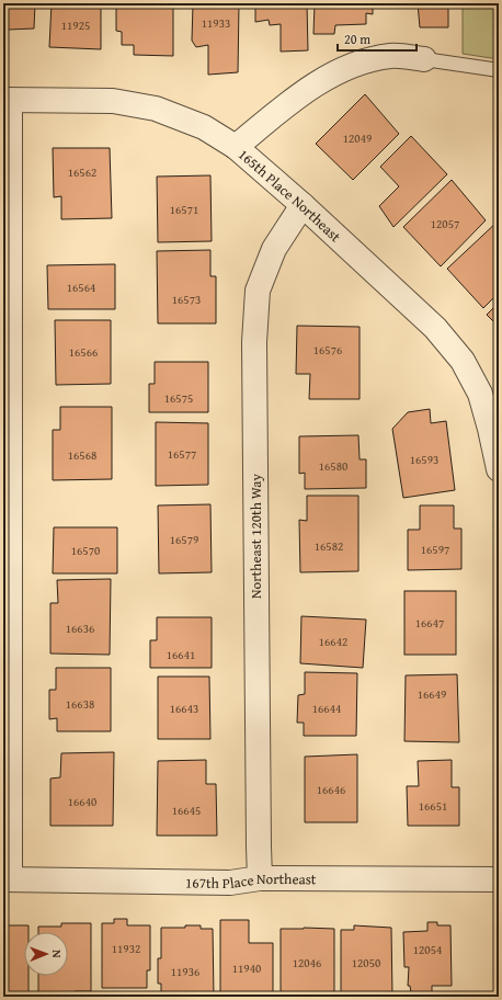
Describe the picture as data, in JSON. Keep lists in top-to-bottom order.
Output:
{
  "streets": {
    "street": ["165th Place Northeast", "Northeast 120th Way", "167th Place Northeast"]
  },
  "crossings": [
    ["165th Place Northeast", "Northeast 120th Way"],
    ["Northeast 120th Way", "167th Place Northeast"]
  ],
  "house_numbers": [
    "11933",
    "11925",
    "12049",
    "16562",
    "16571",
    "12057",
    "16564",
    "16573",
    "16576",
    "16566",
    "16575",
    "16577",
    "16568",
    "16593",
    "16580",
    "16579",
    "16582",
    "16597",
    "16570",
    "16647",
    "16636",
    "16642",
    "16641",
    "16649",
    "16638",
    "16643",
    "16644",
    "16646",
    "16640",
    "16651",
    "16645",
    "11932",
    "12054",
    "12046",
    "12050",
    "11940",
    "11936"
  ],
  "scale_bar": "20 m",
  "north": "right"
}
